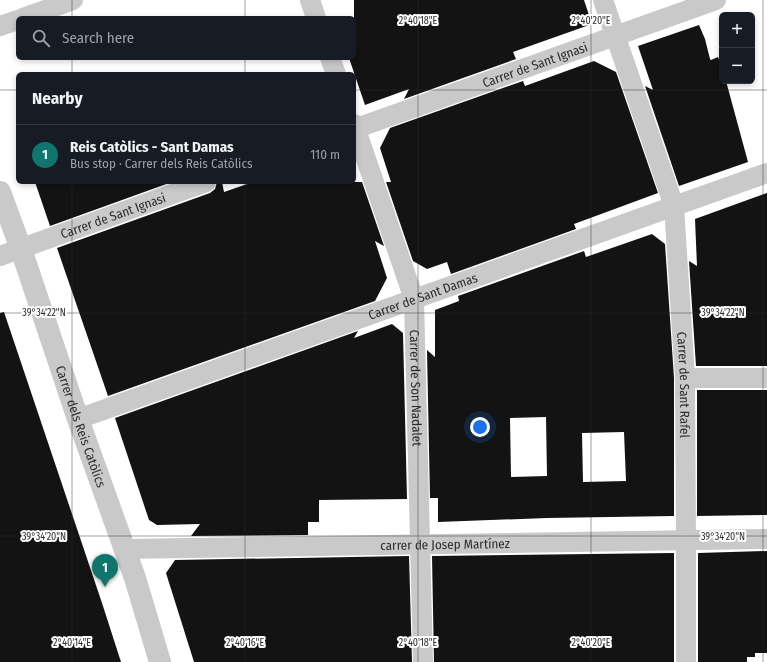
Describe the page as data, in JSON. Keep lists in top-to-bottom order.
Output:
{
  "streets": {
    "street": [
      "Carrer de Sant Ignasi",
      "Carrer de Sant Damas",
      "Carrer de Sant Rafel",
      "Carrer de Son Nadalet",
      "Carrer dels Reis Catòlics",
      "carrer de Josep Martínez"
    ]
  },
  "crossings": [
    ["Carrer de Sant Ignasi", "Carrer de Sant Rafel"],
    ["Carrer de Sant Ignasi", "Carrer dels Reis Catòlics"],
    ["Carrer de Sant Damas", "Carrer de Sant Rafel"],
    ["Carrer de Sant Damas", "Carrer de Son Nadalet"],
    ["Carrer de Sant Damas", "Carrer dels Reis Catòlics"],
    ["Carrer de Sant Rafel", "carrer de Josep Martínez"],
    ["Carrer de Son Nadalet", "carrer de Josep Martínez"],
    ["Carrer dels Reis Catòlics", "carrer de Josep Martínez"]
  ],
  "page": {
    "map_buttons": ["+", "−"],
    "search": "Search here",
    "heading": "Nearby",
    "list": [
      {
        "mark": "1",
        "name": "Reis Catòlics - Sant Damas",
        "note": "Bus stop · Carrer dels Reis Catòlics",
        "value": "110 m"
      }
    ],
    "pins": "1"
  },
  "coordinates": [
    "2°40'18\"E",
    "2°40'20\"E",
    "39°34'22\"N",
    "39°34'20\"N",
    "2°40'14\"E",
    "2°40'16\"E"
  ]
}
